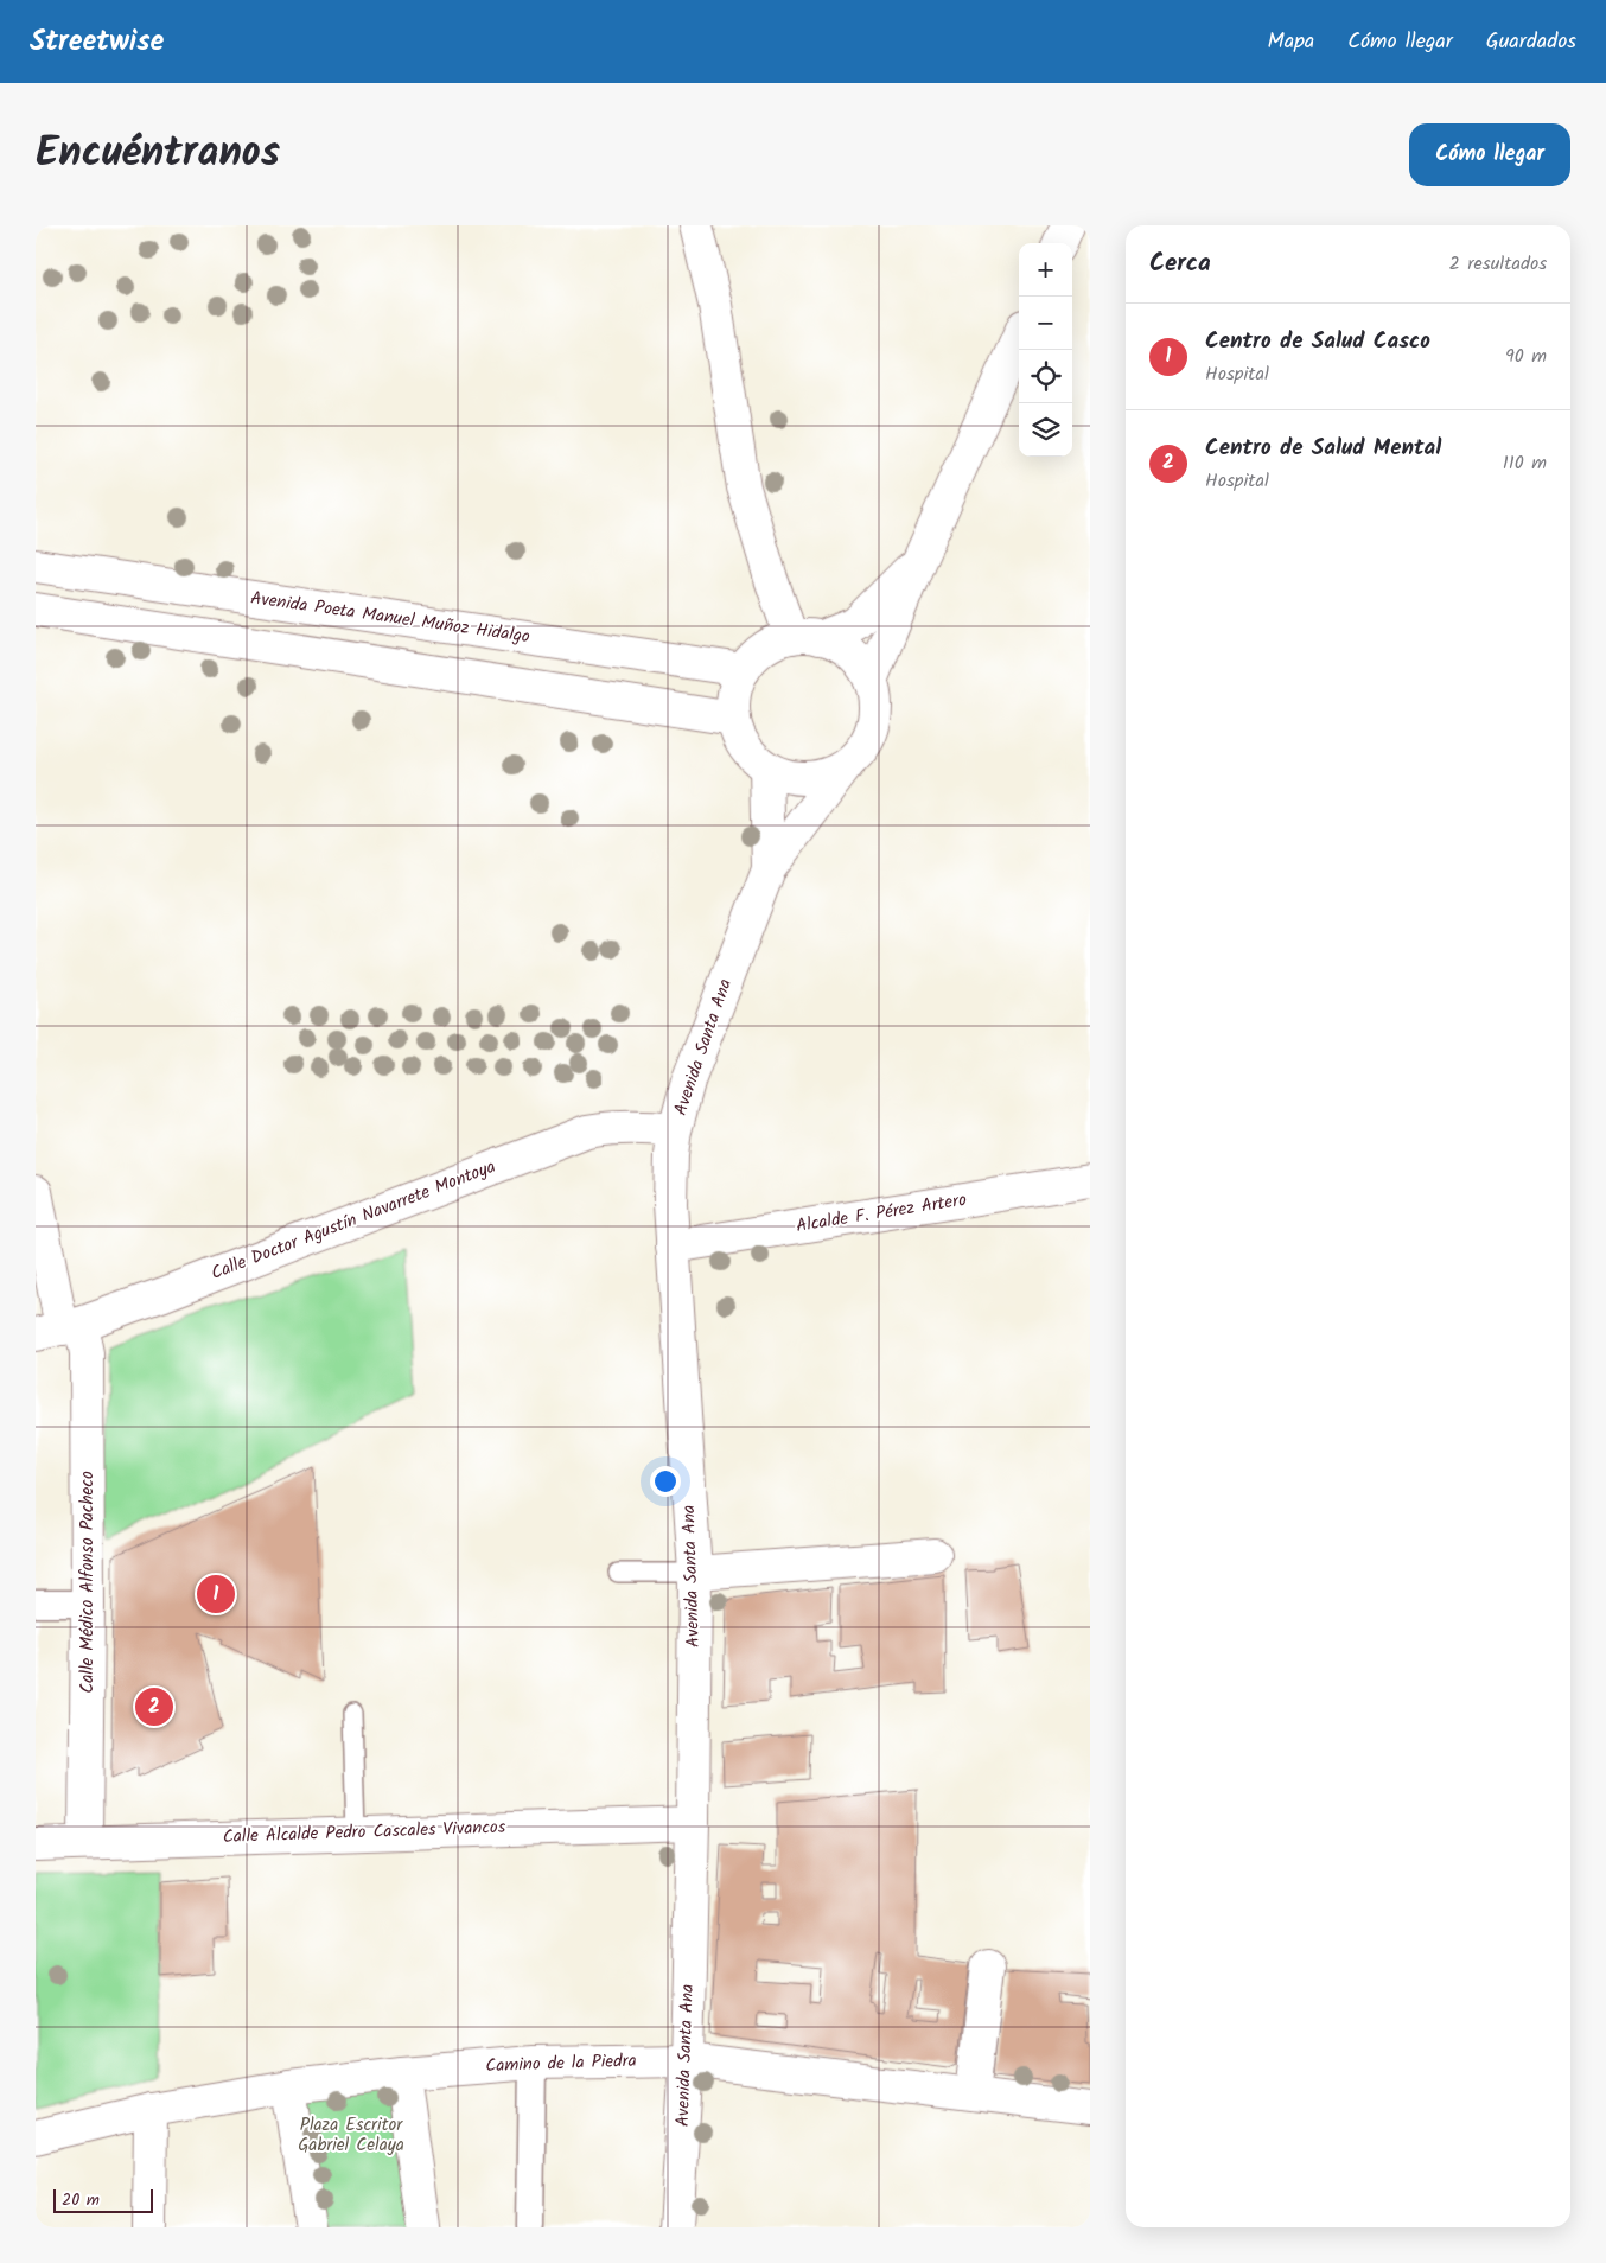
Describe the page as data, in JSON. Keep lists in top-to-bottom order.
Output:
{
  "streets": {
    "street": [
      "Avenida Poeta Manuel Muñoz Hidalgo",
      "Avenida Santa Ana",
      "Alcalde F. Pérez Artero",
      "Calle Doctor Agustín Navarrete Montoya",
      "Calle Médico Alfonso Pacheco",
      "Calle Alcalde Pedro Cascales Vivancos",
      "Camino de la Piedra"
    ]
  },
  "crossings": [
    ["Avenida Santa Ana", "Alcalde F. Pérez Artero"],
    ["Avenida Santa Ana", "Calle Doctor Agustín Navarrete Montoya"],
    ["Avenida Santa Ana", "Calle Alcalde Pedro Cascales Vivancos"],
    ["Avenida Santa Ana", "Camino de la Piedra"],
    ["Calle Doctor Agustín Navarrete Montoya", "Calle Médico Alfonso Pacheco"],
    ["Calle Médico Alfonso Pacheco", "Calle Alcalde Pedro Cascales Vivancos"]
  ],
  "parks": ["Plaza Escritor Gabriel Celaya"],
  "scale_bar": "20 m",
  "page": {
    "header": "Streetwise",
    "nav": ["Mapa", "Cómo llegar", "Guardados"],
    "title": "Encuéntranos",
    "buttons": "Cómo llegar",
    "heading": ["Cerca", "2 resultados"],
    "map_buttons": ["+", "−"],
    "list": [
      {
        "mark": "1",
        "name": "Centro de Salud Casco",
        "note": "Hospital",
        "value": "90 m"
      },
      {
        "mark": "2",
        "name": "Centro de Salud Mental",
        "note": "Hospital",
        "value": "110 m"
      }
    ],
    "pins": ["1", "2"],
    "scale": "20 m"
  }
}
